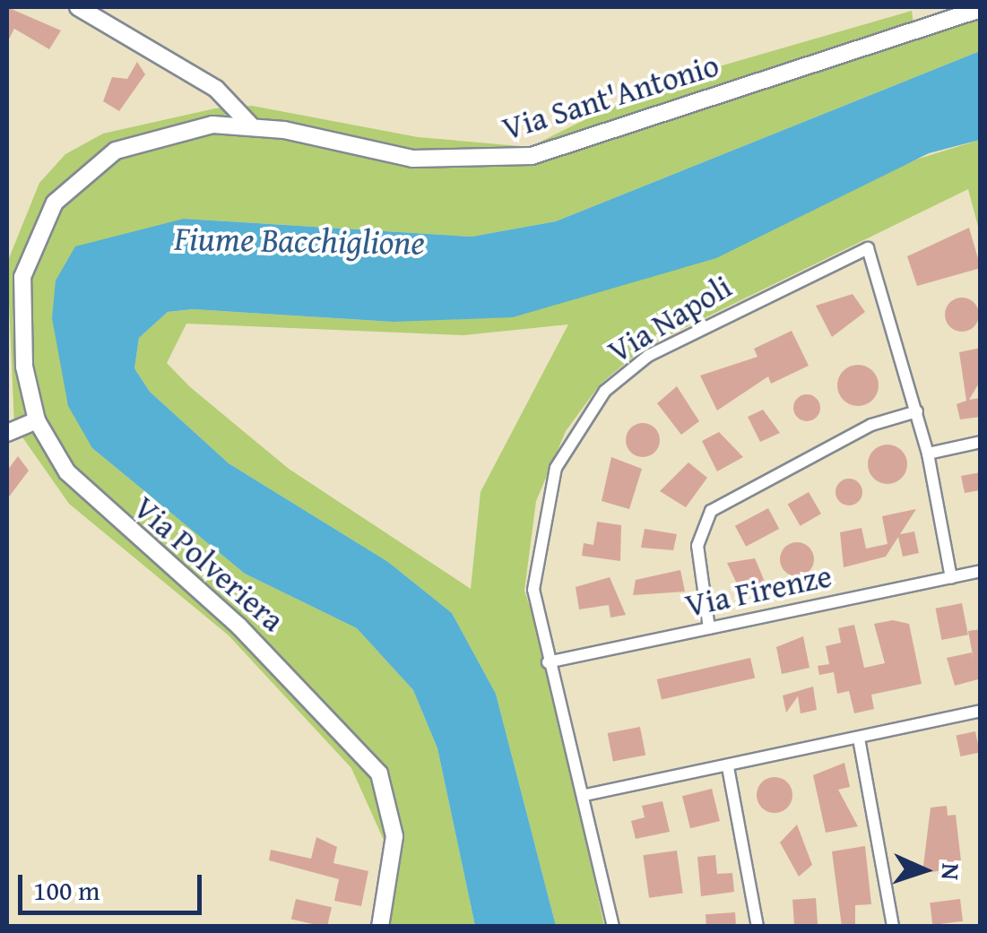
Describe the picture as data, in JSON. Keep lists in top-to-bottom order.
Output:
{
  "streets": {
    "street": [
      "Via Sant'Antonio",
      "Via Napoli",
      "Via Polveriera",
      "Via Firenze"
    ]
  },
  "crossings": [
    ["Via Sant'Antonio", "Via Polveriera"],
    ["Via Napoli", "Via Firenze"]
  ],
  "water": ["Fiume Bacchiglione"],
  "scale_bar": "100 m",
  "north": "right"
}
